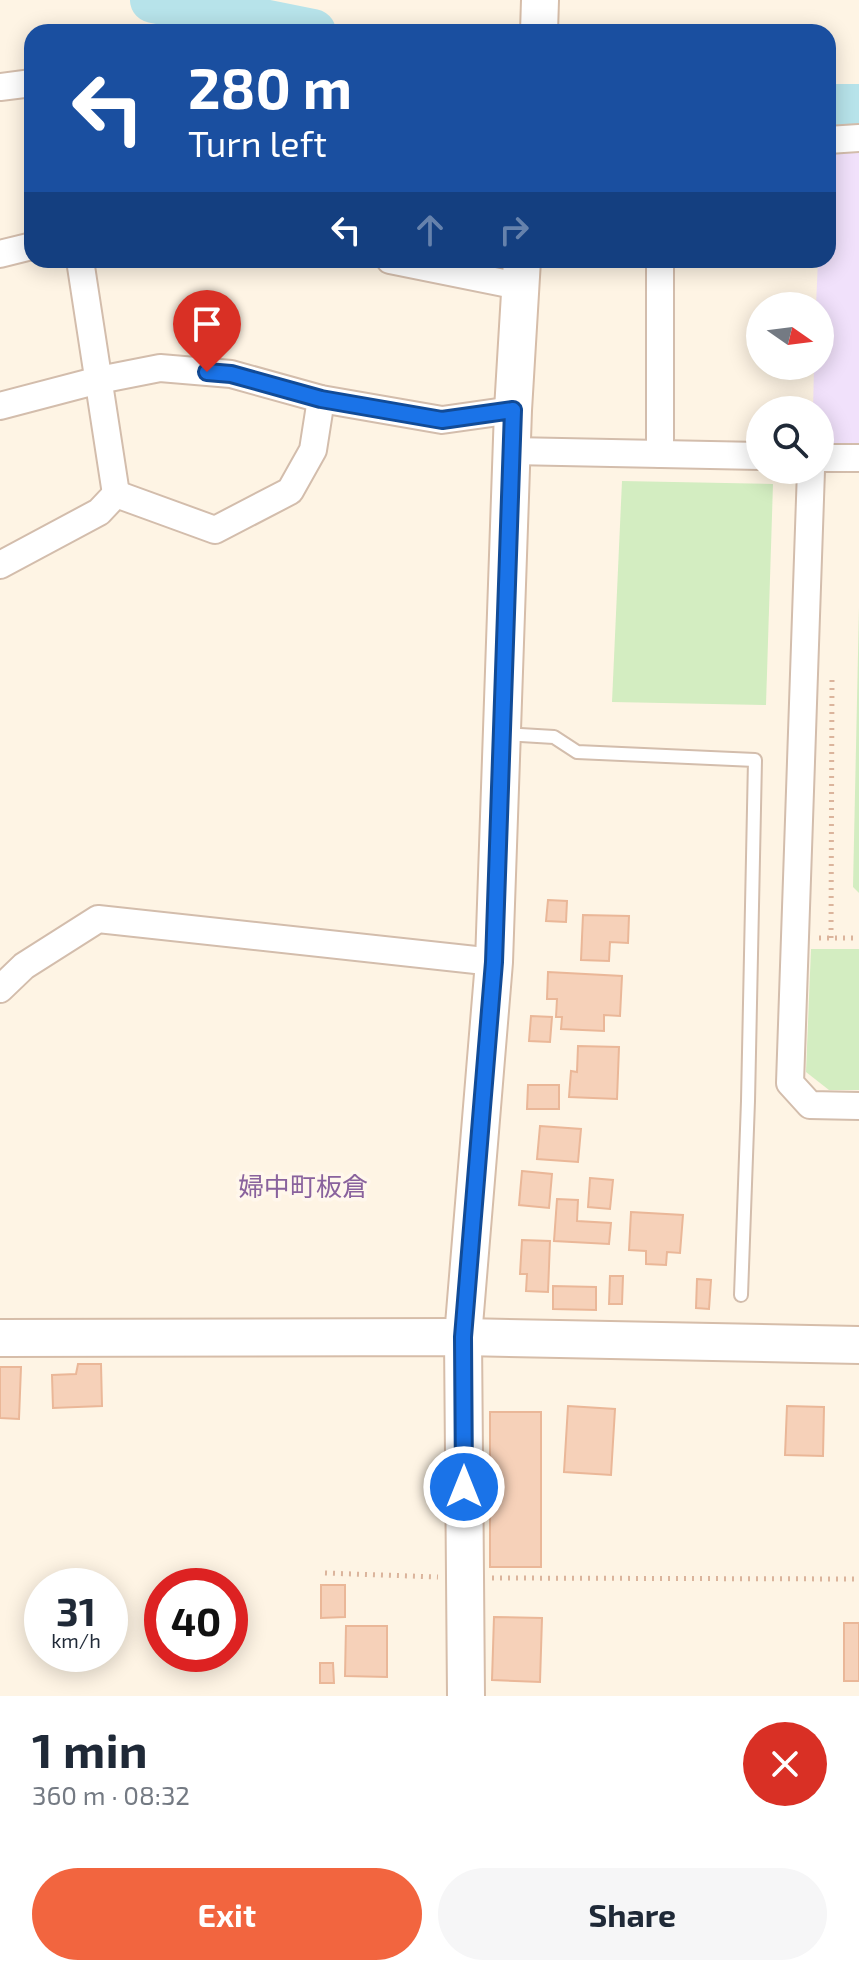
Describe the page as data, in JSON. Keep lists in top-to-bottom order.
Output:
{
  "districts": ["婦中町板倉"],
  "north": "right",
  "page": {
    "turn": ["280 m", "Turn left"],
    "speed": "31 km/h",
    "limit": "40",
    "heading": ["1 min", "360 m · 08:32"],
    "buttons": ["Exit", "Share"]
  }
}
